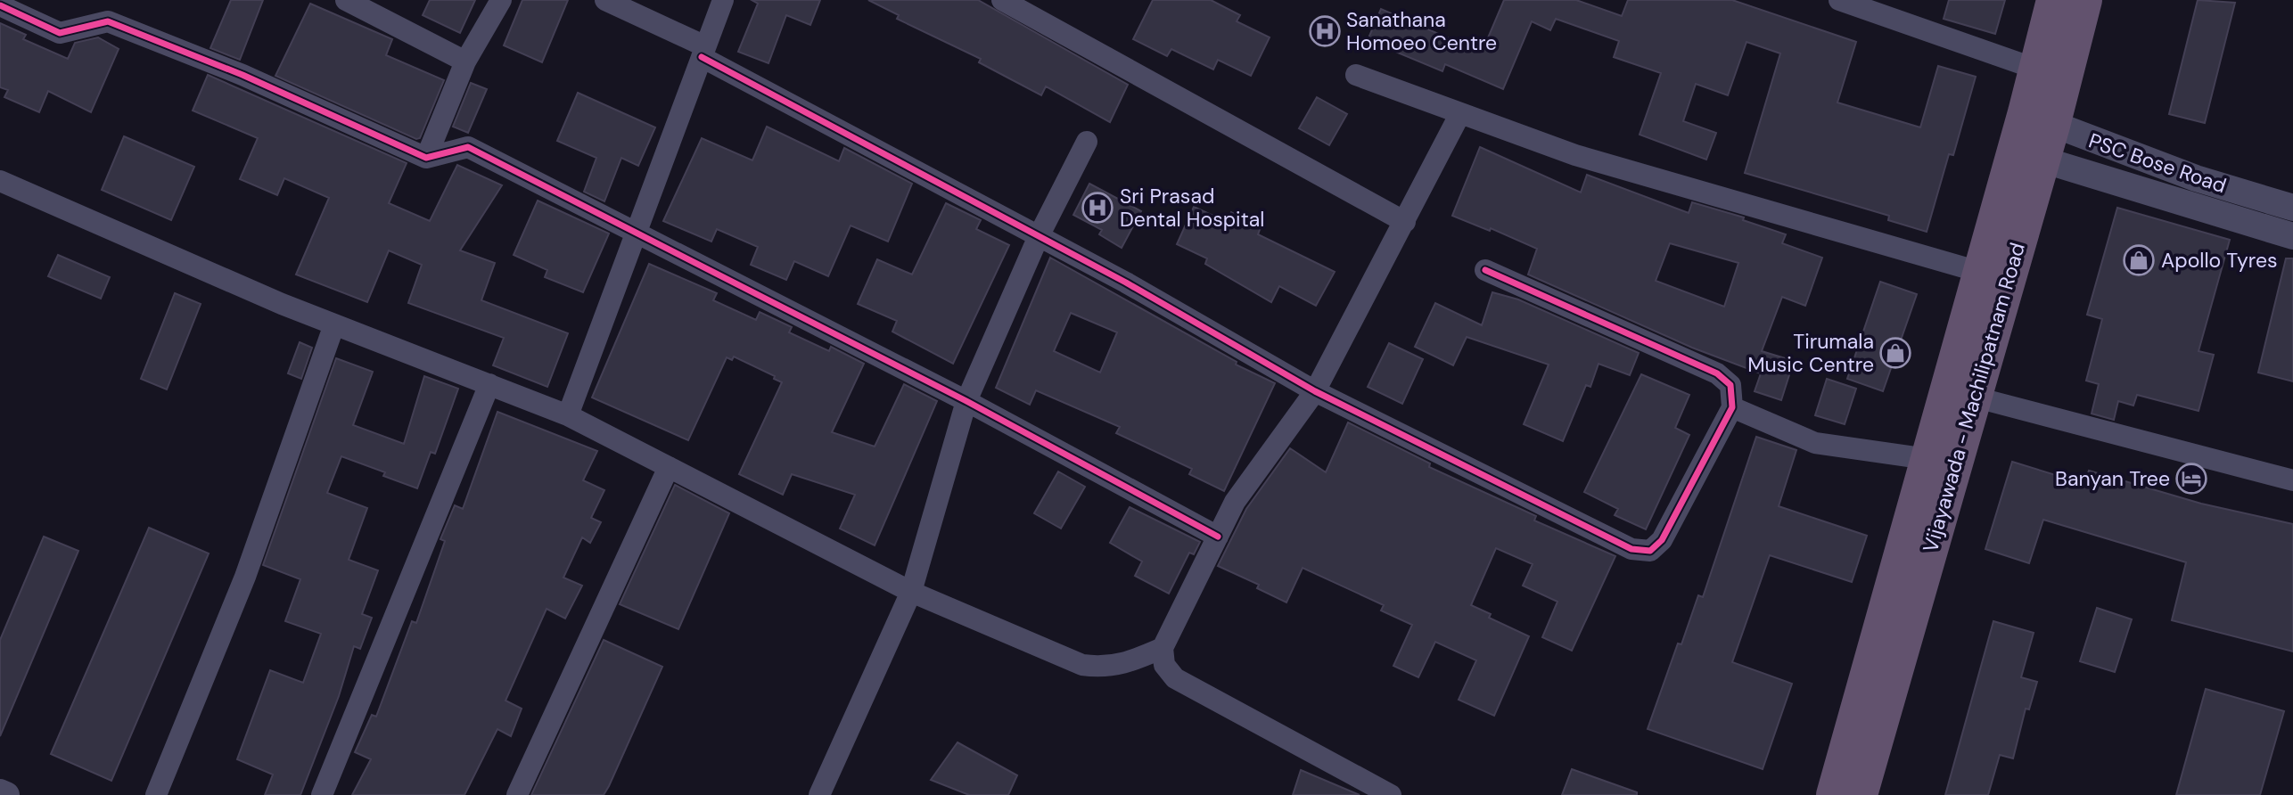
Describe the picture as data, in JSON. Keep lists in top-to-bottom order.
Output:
{
  "streets": {
    "highway": ["Vijayawada - Machilipatnam Road"],
    "street": ["PSC Bose Road"]
  },
  "crossings": [
    ["PSC Bose Road", "Vijayawada - Machilipatnam Road"]
  ],
  "places": {
    "hospital": ["Sanathana Homoeo Centre", "Sri Prasad Dental Hospital"],
    "shop": ["Apollo Tyres", "Tirumala Music Centre"],
    "hotel": ["Banyan Tree"]
  }
}
